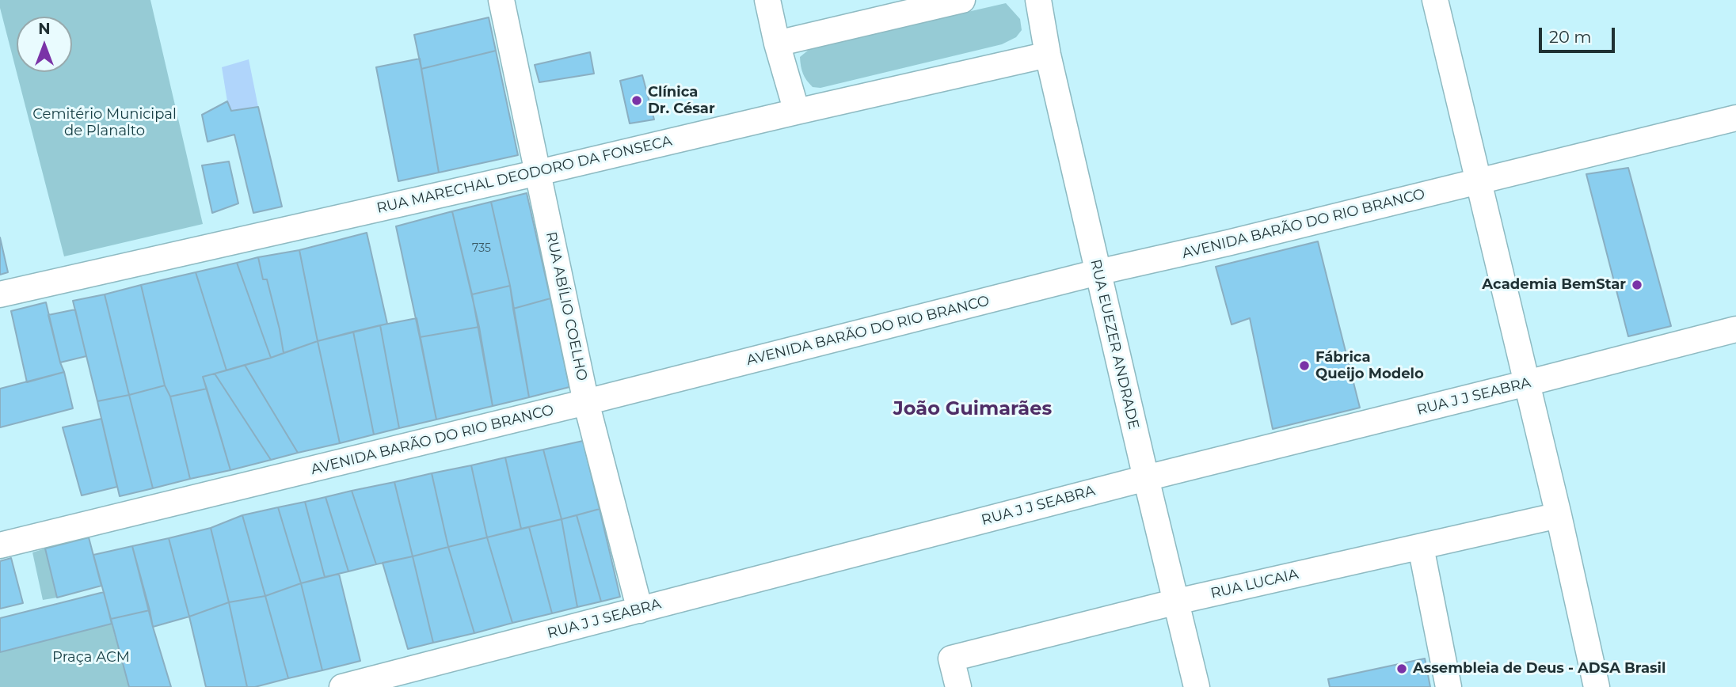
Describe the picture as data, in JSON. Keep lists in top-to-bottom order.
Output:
{
  "streets": {
    "street": [
      "RUA MARECHAL DEODORO DA FONSECA",
      "AVENIDA BARÃO DO RIO BRANCO",
      "RUA ABÍLIO COELHO",
      "RUA EUEZER ANDRADE",
      "RUA J J SEABRA",
      "RUA LUCAIA"
    ]
  },
  "crossings": [
    ["RUA MARECHAL DEODORO DA FONSECA", "RUA ABÍLIO COELHO"],
    ["RUA MARECHAL DEODORO DA FONSECA", "RUA EUEZER ANDRADE"],
    ["AVENIDA BARÃO DO RIO BRANCO", "RUA ABÍLIO COELHO"],
    ["AVENIDA BARÃO DO RIO BRANCO", "RUA EUEZER ANDRADE"],
    ["RUA ABÍLIO COELHO", "RUA J J SEABRA"],
    ["RUA EUEZER ANDRADE", "RUA J J SEABRA"],
    ["RUA EUEZER ANDRADE", "RUA LUCAIA"]
  ],
  "districts": ["João Guimarães"],
  "parks": ["Cemitério Municipal de Planalto", "Praça ACM"],
  "places": [
    "Clínica Dr. César",
    "Academia BemStar",
    "Fábrica Queijo Modelo",
    "Assembleia de Deus - ADSA Brasil"
  ],
  "house_numbers": ["735"],
  "scale_bar": "20 m",
  "north": "top"
}
